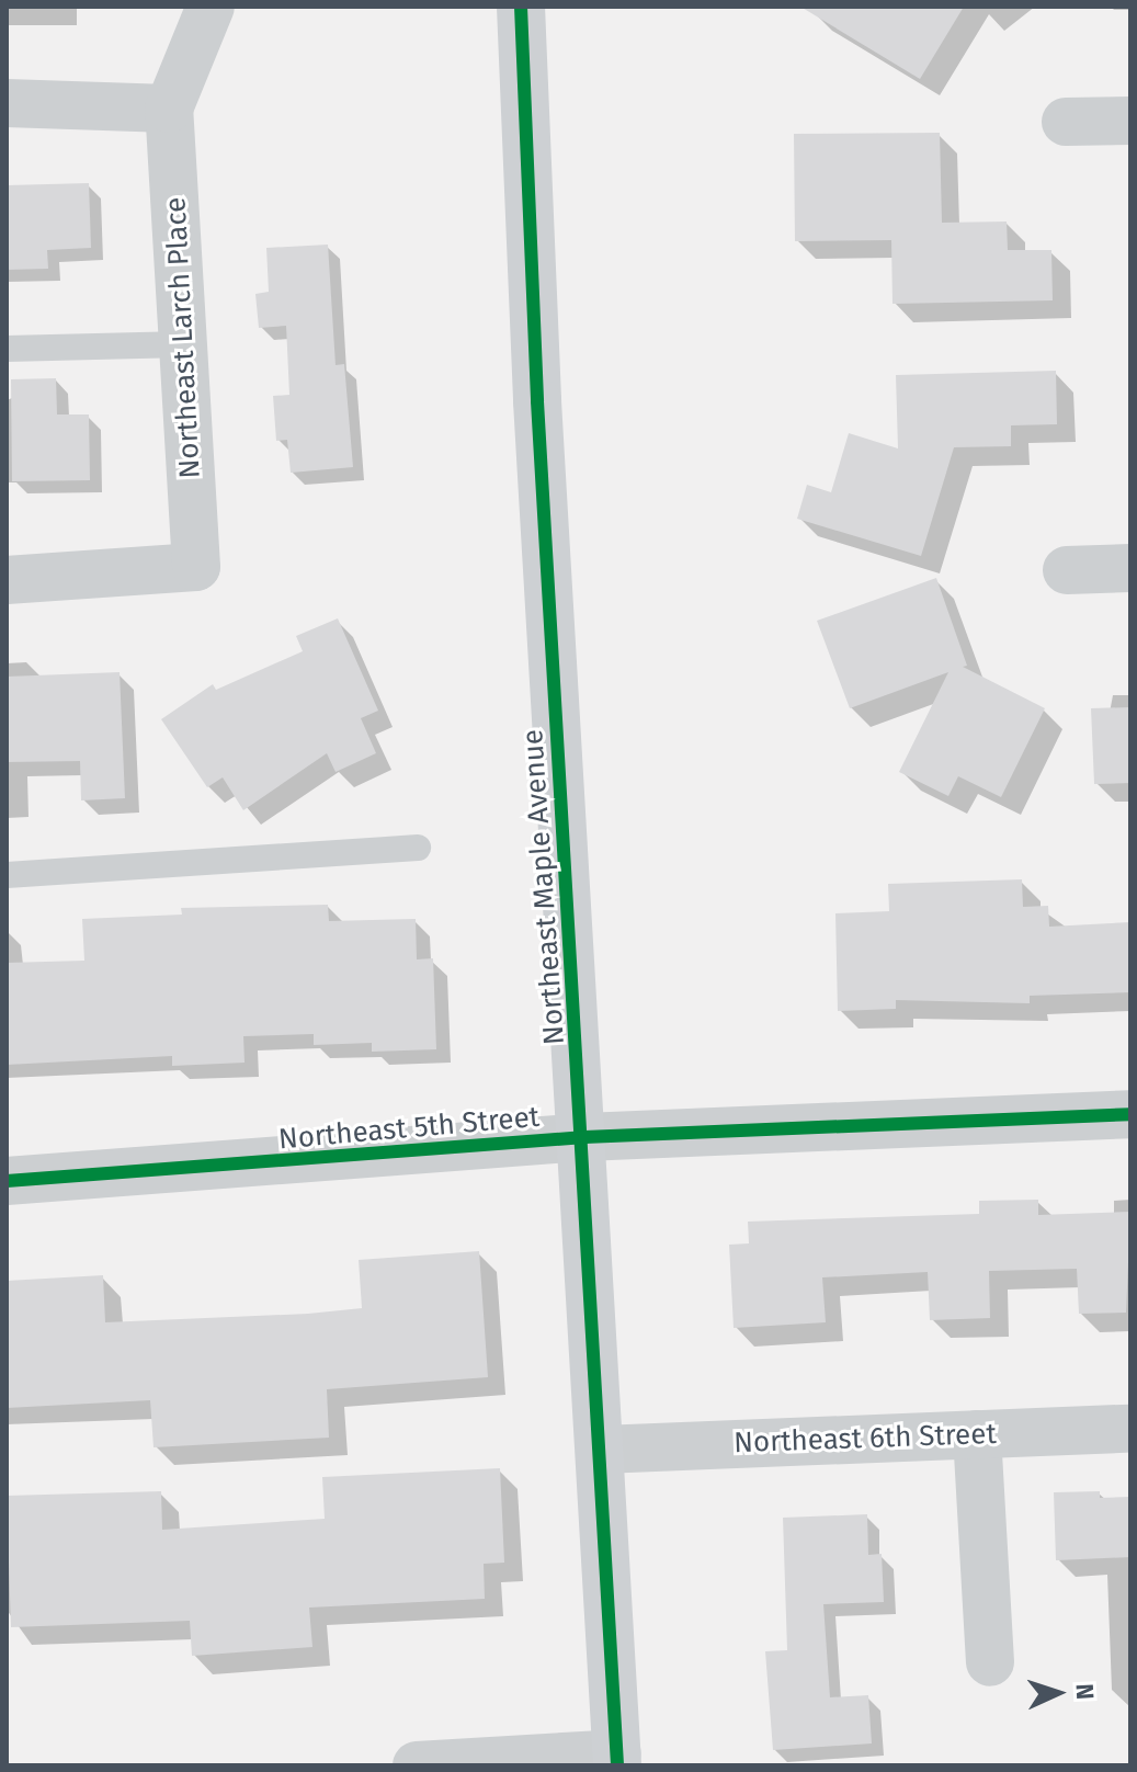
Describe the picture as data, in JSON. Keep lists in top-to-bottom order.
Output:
{
  "streets": {
    "main road": ["Northeast Maple Avenue"],
    "street": ["Northeast Larch Place", "Northeast 5th Street", "Northeast 6th Street"]
  },
  "crossings": [
    ["Northeast Maple Avenue", "Northeast 5th Street"],
    ["Northeast Maple Avenue", "Northeast 6th Street"]
  ],
  "north": "right"
}
